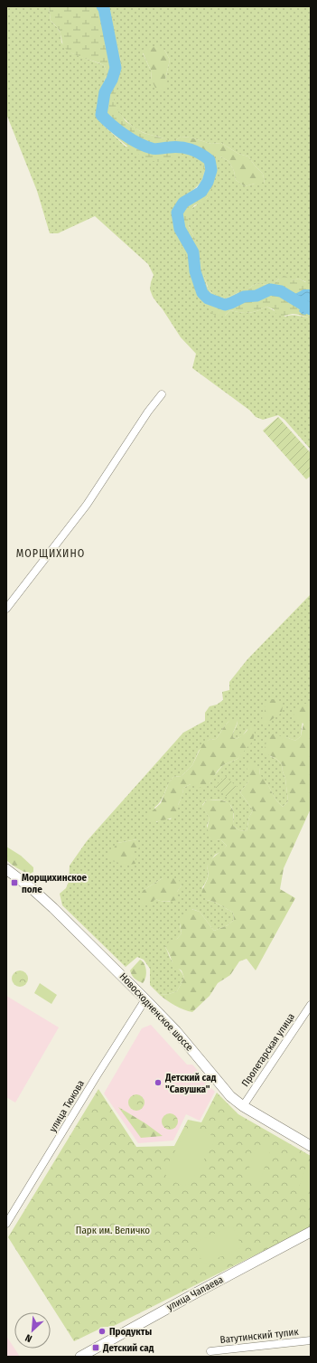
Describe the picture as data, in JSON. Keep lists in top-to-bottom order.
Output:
{
  "streets": {
    "street": [
      "Новосходненское шоссе",
      "Пролетарская улица",
      "улица Тюкова",
      "улица Чапаева",
      "Ватутинский тупик"
    ]
  },
  "crossings": [
    ["Новосходненское шоссе", "Пролетарская улица"],
    ["Новосходненское шоссе", "улица Тюкова"]
  ],
  "districts": ["МОРЩИХИНО"],
  "parks": ["Парк им. Величко"],
  "places": {
    "transit": ["Морщихинское поле", "Детский сад"],
    "other": ["Детский сад \"Савушка\"", "Продукты"]
  },
  "north": "bottom left"
}
